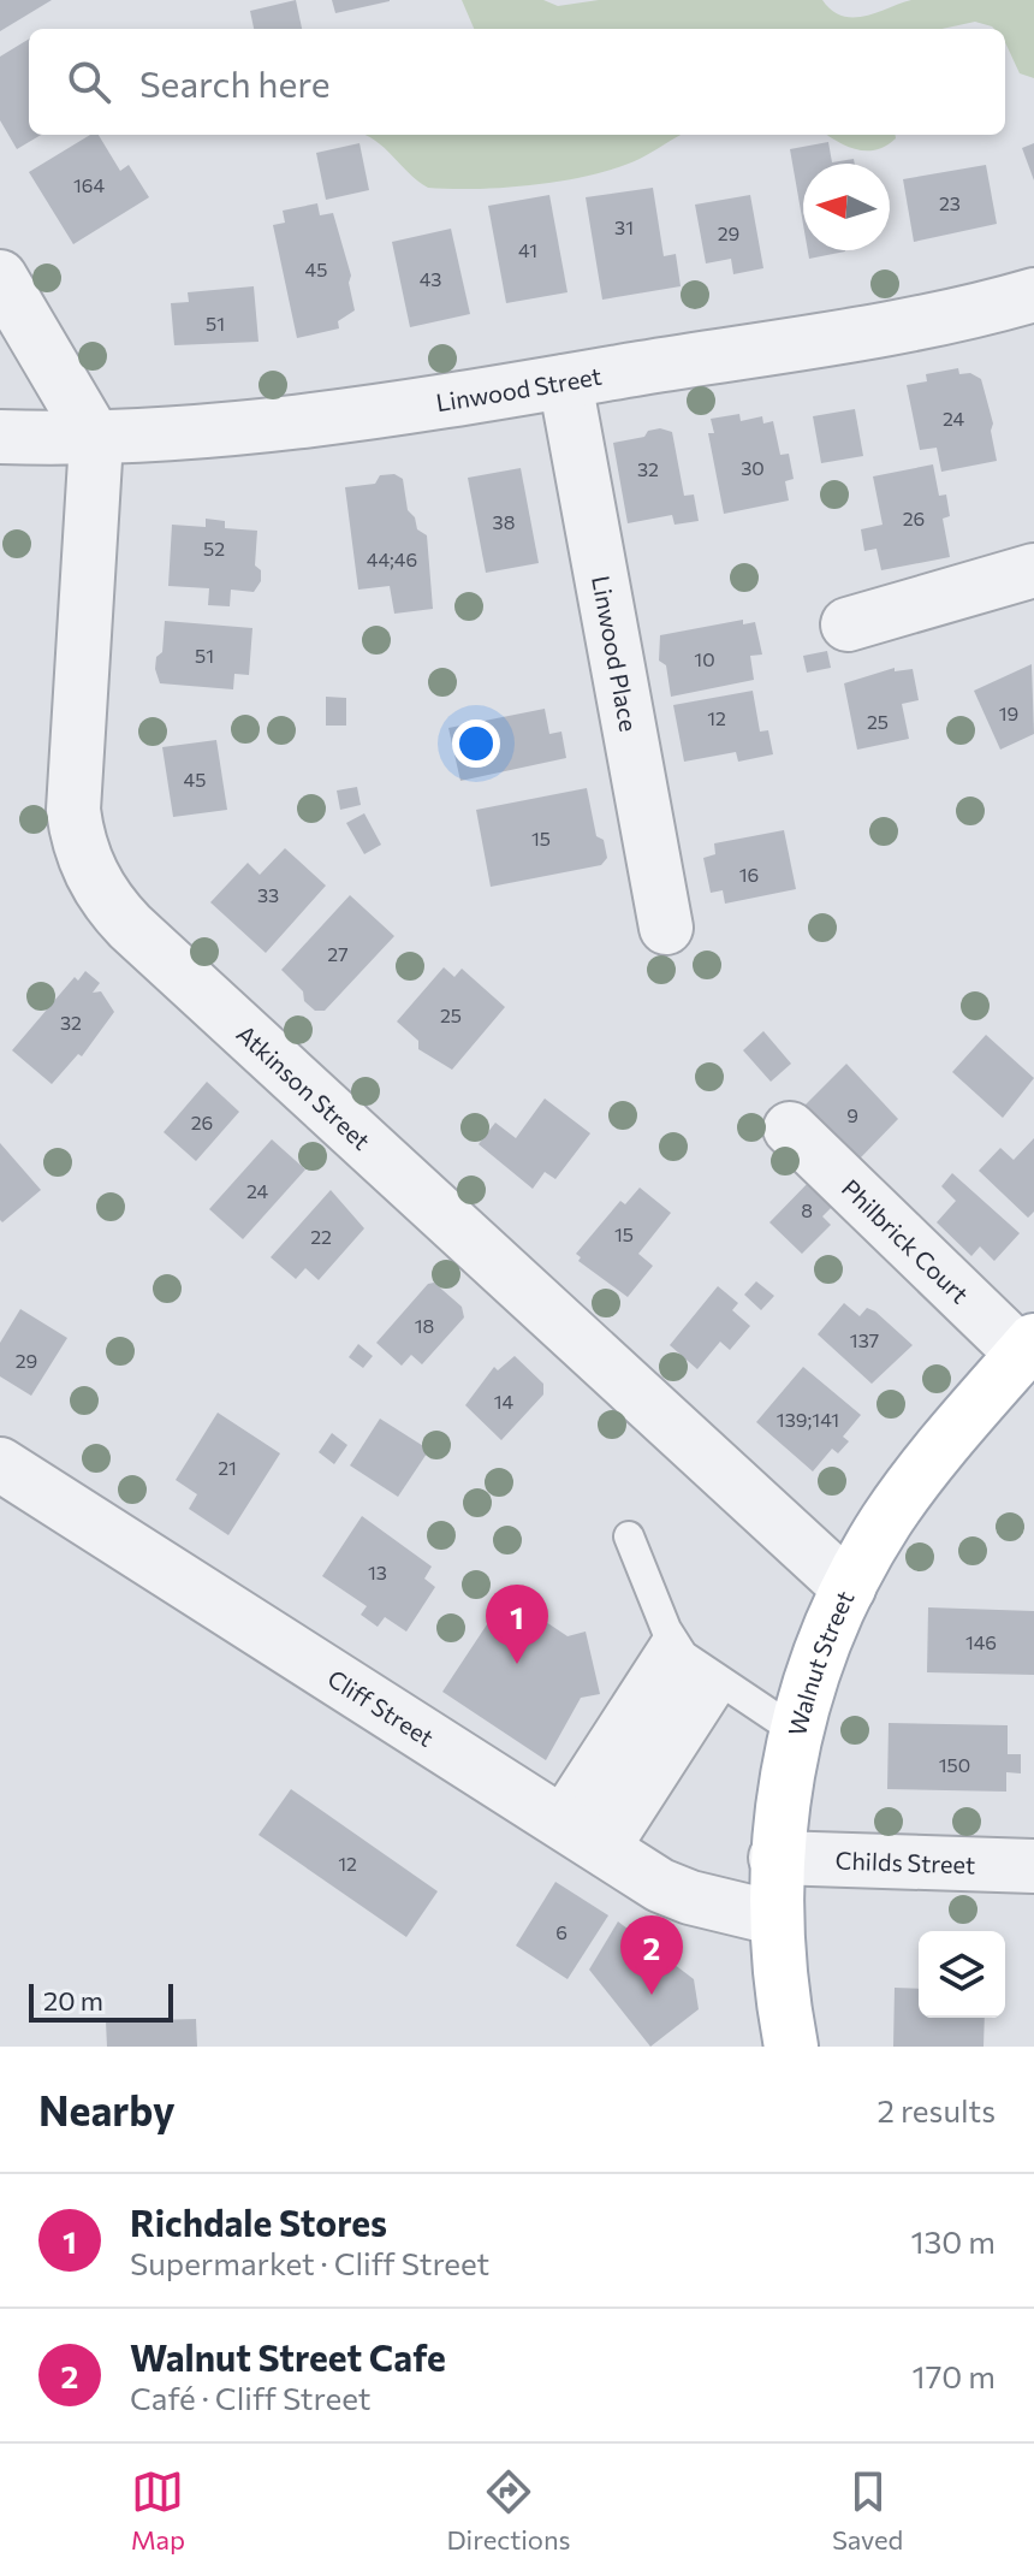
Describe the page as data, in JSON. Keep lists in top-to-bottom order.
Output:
{
  "streets": {
    "main road": ["Walnut Street"],
    "street": [
      "Linwood Street",
      "Linwood Place",
      "Atkinson Street",
      "Philbrick Court",
      "Cliff Street",
      "Childs Street"
    ]
  },
  "crossings": [
    ["Linwood Street", "Linwood Place"],
    ["Linwood Street", "Atkinson Street"],
    ["Atkinson Street", "Walnut Street"],
    ["Philbrick Court", "Walnut Street"],
    ["Walnut Street", "Cliff Street"],
    ["Walnut Street", "Childs Street"]
  ],
  "house_numbers": [
    "164",
    "23",
    "31",
    "29",
    "41",
    "45",
    "43",
    "51",
    "24",
    "30",
    "32",
    "26",
    "38",
    "52",
    "44;46",
    "51",
    "10",
    "19",
    "12",
    "25",
    "45",
    "15",
    "16",
    "33",
    "27",
    "25",
    "32",
    "9",
    "26",
    "24",
    "8",
    "15",
    "22",
    "18",
    "137",
    "29",
    "14",
    "139;141",
    "21",
    "13",
    "146",
    "150",
    "12",
    "6"
  ],
  "scale_bar": "20 m",
  "north": "left",
  "page": {
    "search": "Search here",
    "pins": ["1", "2"],
    "scale": "20 m",
    "heading": ["Nearby", "2 results"],
    "list": [
      {
        "mark": "1",
        "name": "Richdale Stores",
        "note": "Supermarket · Cliff Street",
        "value": "130 m"
      },
      {
        "mark": "2",
        "name": "Walnut Street Cafe",
        "note": "Café · Cliff Street",
        "value": "170 m"
      }
    ],
    "nav": ["Map", "Directions", "Saved"]
  }
}
